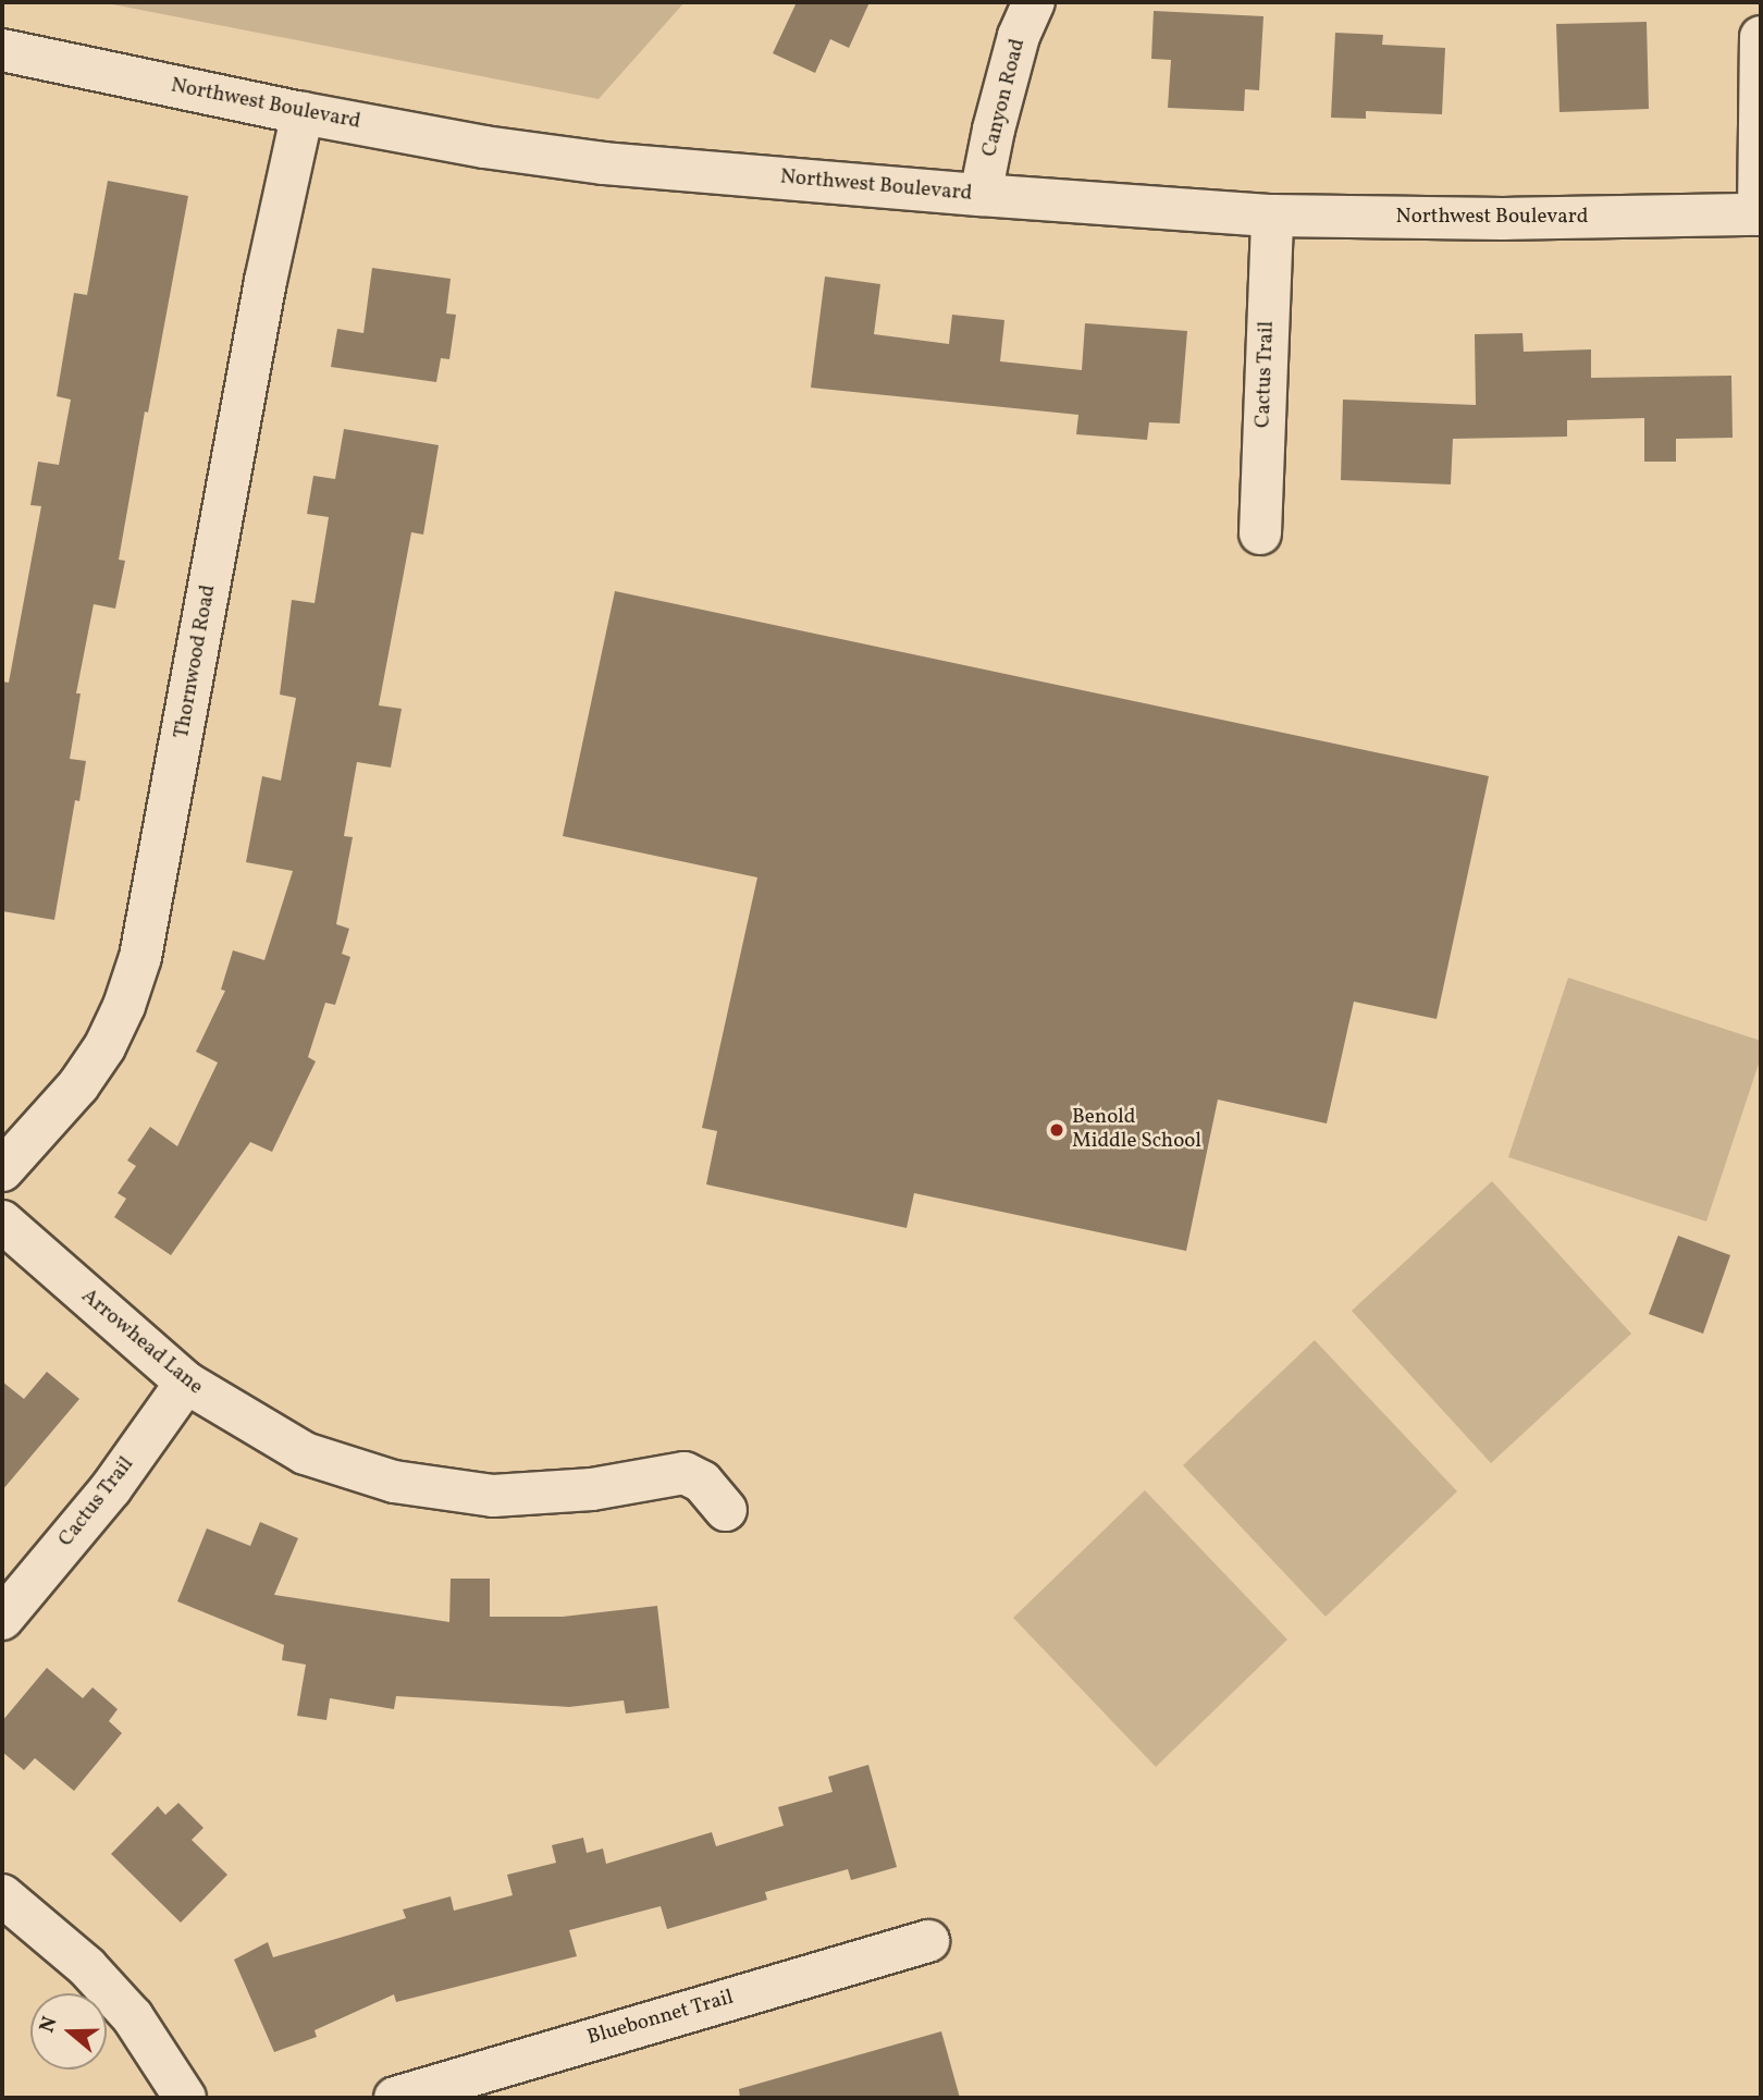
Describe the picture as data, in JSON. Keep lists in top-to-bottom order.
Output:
{
  "streets": {
    "street": [
      "Canyon Road",
      "Northwest Boulevard",
      "Cactus Trail",
      "Thornwood Road",
      "Arrowhead Lane",
      "Bluebonnet Trail"
    ]
  },
  "crossings": [
    ["Canyon Road", "Northwest Boulevard"],
    ["Northwest Boulevard", "Cactus Trail"],
    ["Northwest Boulevard", "Thornwood Road"],
    ["Cactus Trail", "Arrowhead Lane"]
  ],
  "places": ["Benold Middle School"],
  "north": "left"
}
